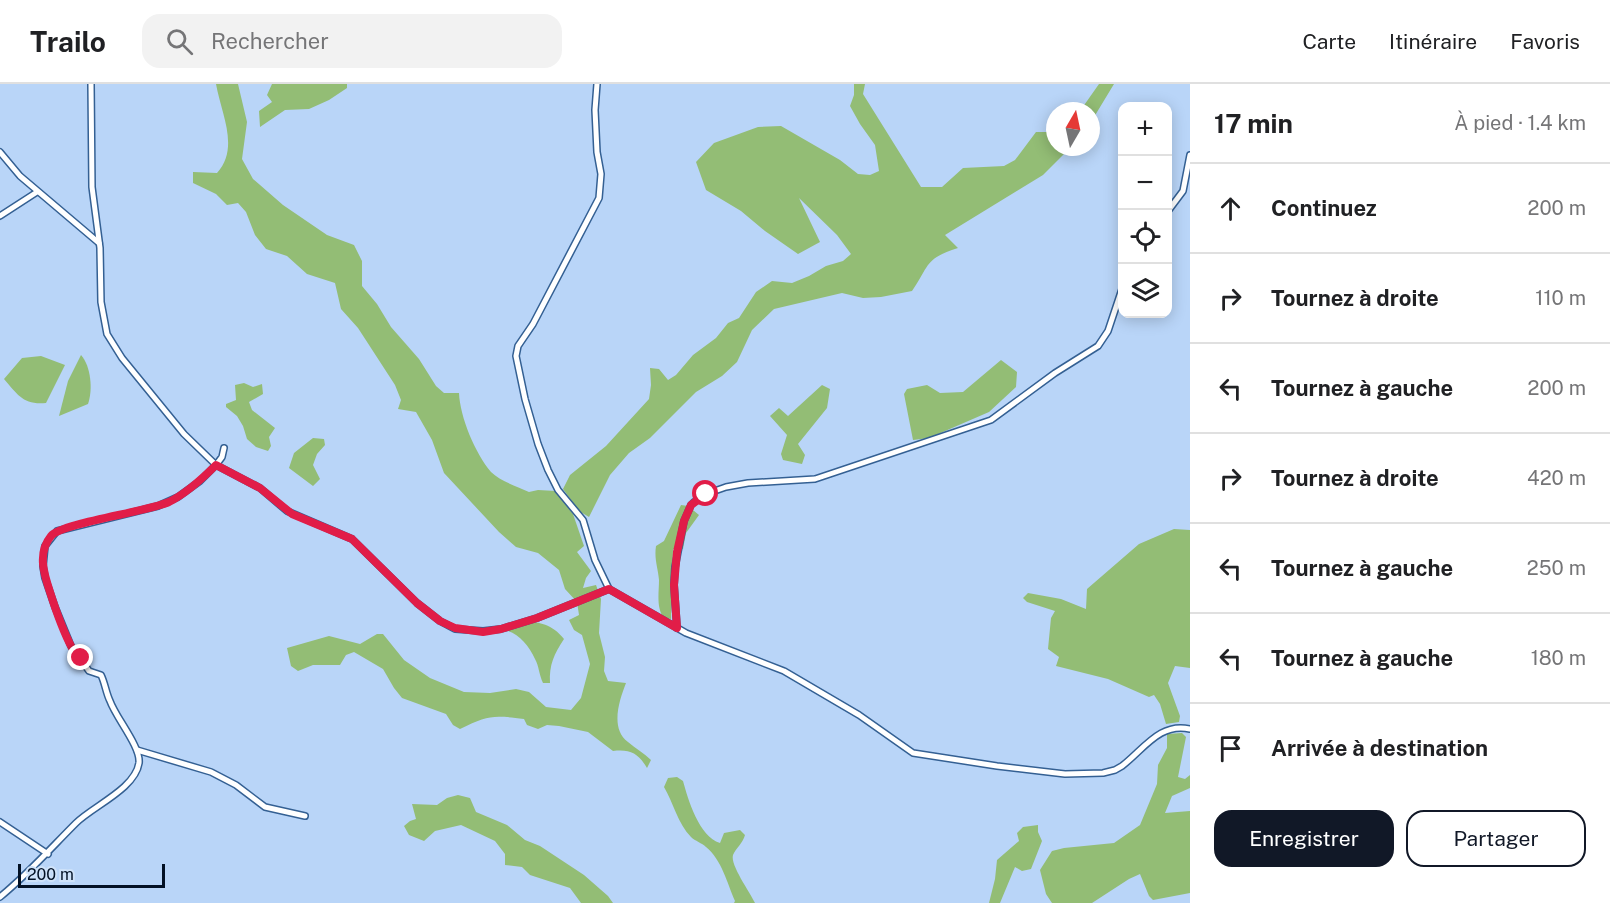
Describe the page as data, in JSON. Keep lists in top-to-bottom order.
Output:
{
  "scale_bar": "200 m",
  "north": "top",
  "page": {
    "header": "Trailo",
    "search": "Rechercher",
    "nav": ["Carte", "Itinéraire", "Favoris"],
    "heading": ["17 min", "À pied · 1.4 km"],
    "map_buttons": ["+", "−"],
    "list": [
      ["Continuez", "200 m"],
      ["Tournez à droite", "110 m"],
      ["Tournez à gauche", "200 m"],
      ["Tournez à droite", "420 m"],
      ["Tournez à gauche", "250 m"],
      ["Tournez à gauche", "180 m"],
      "Arrivée à destination"
    ],
    "buttons": ["Enregistrer", "Partager"],
    "scale": "200 m"
  }
}
